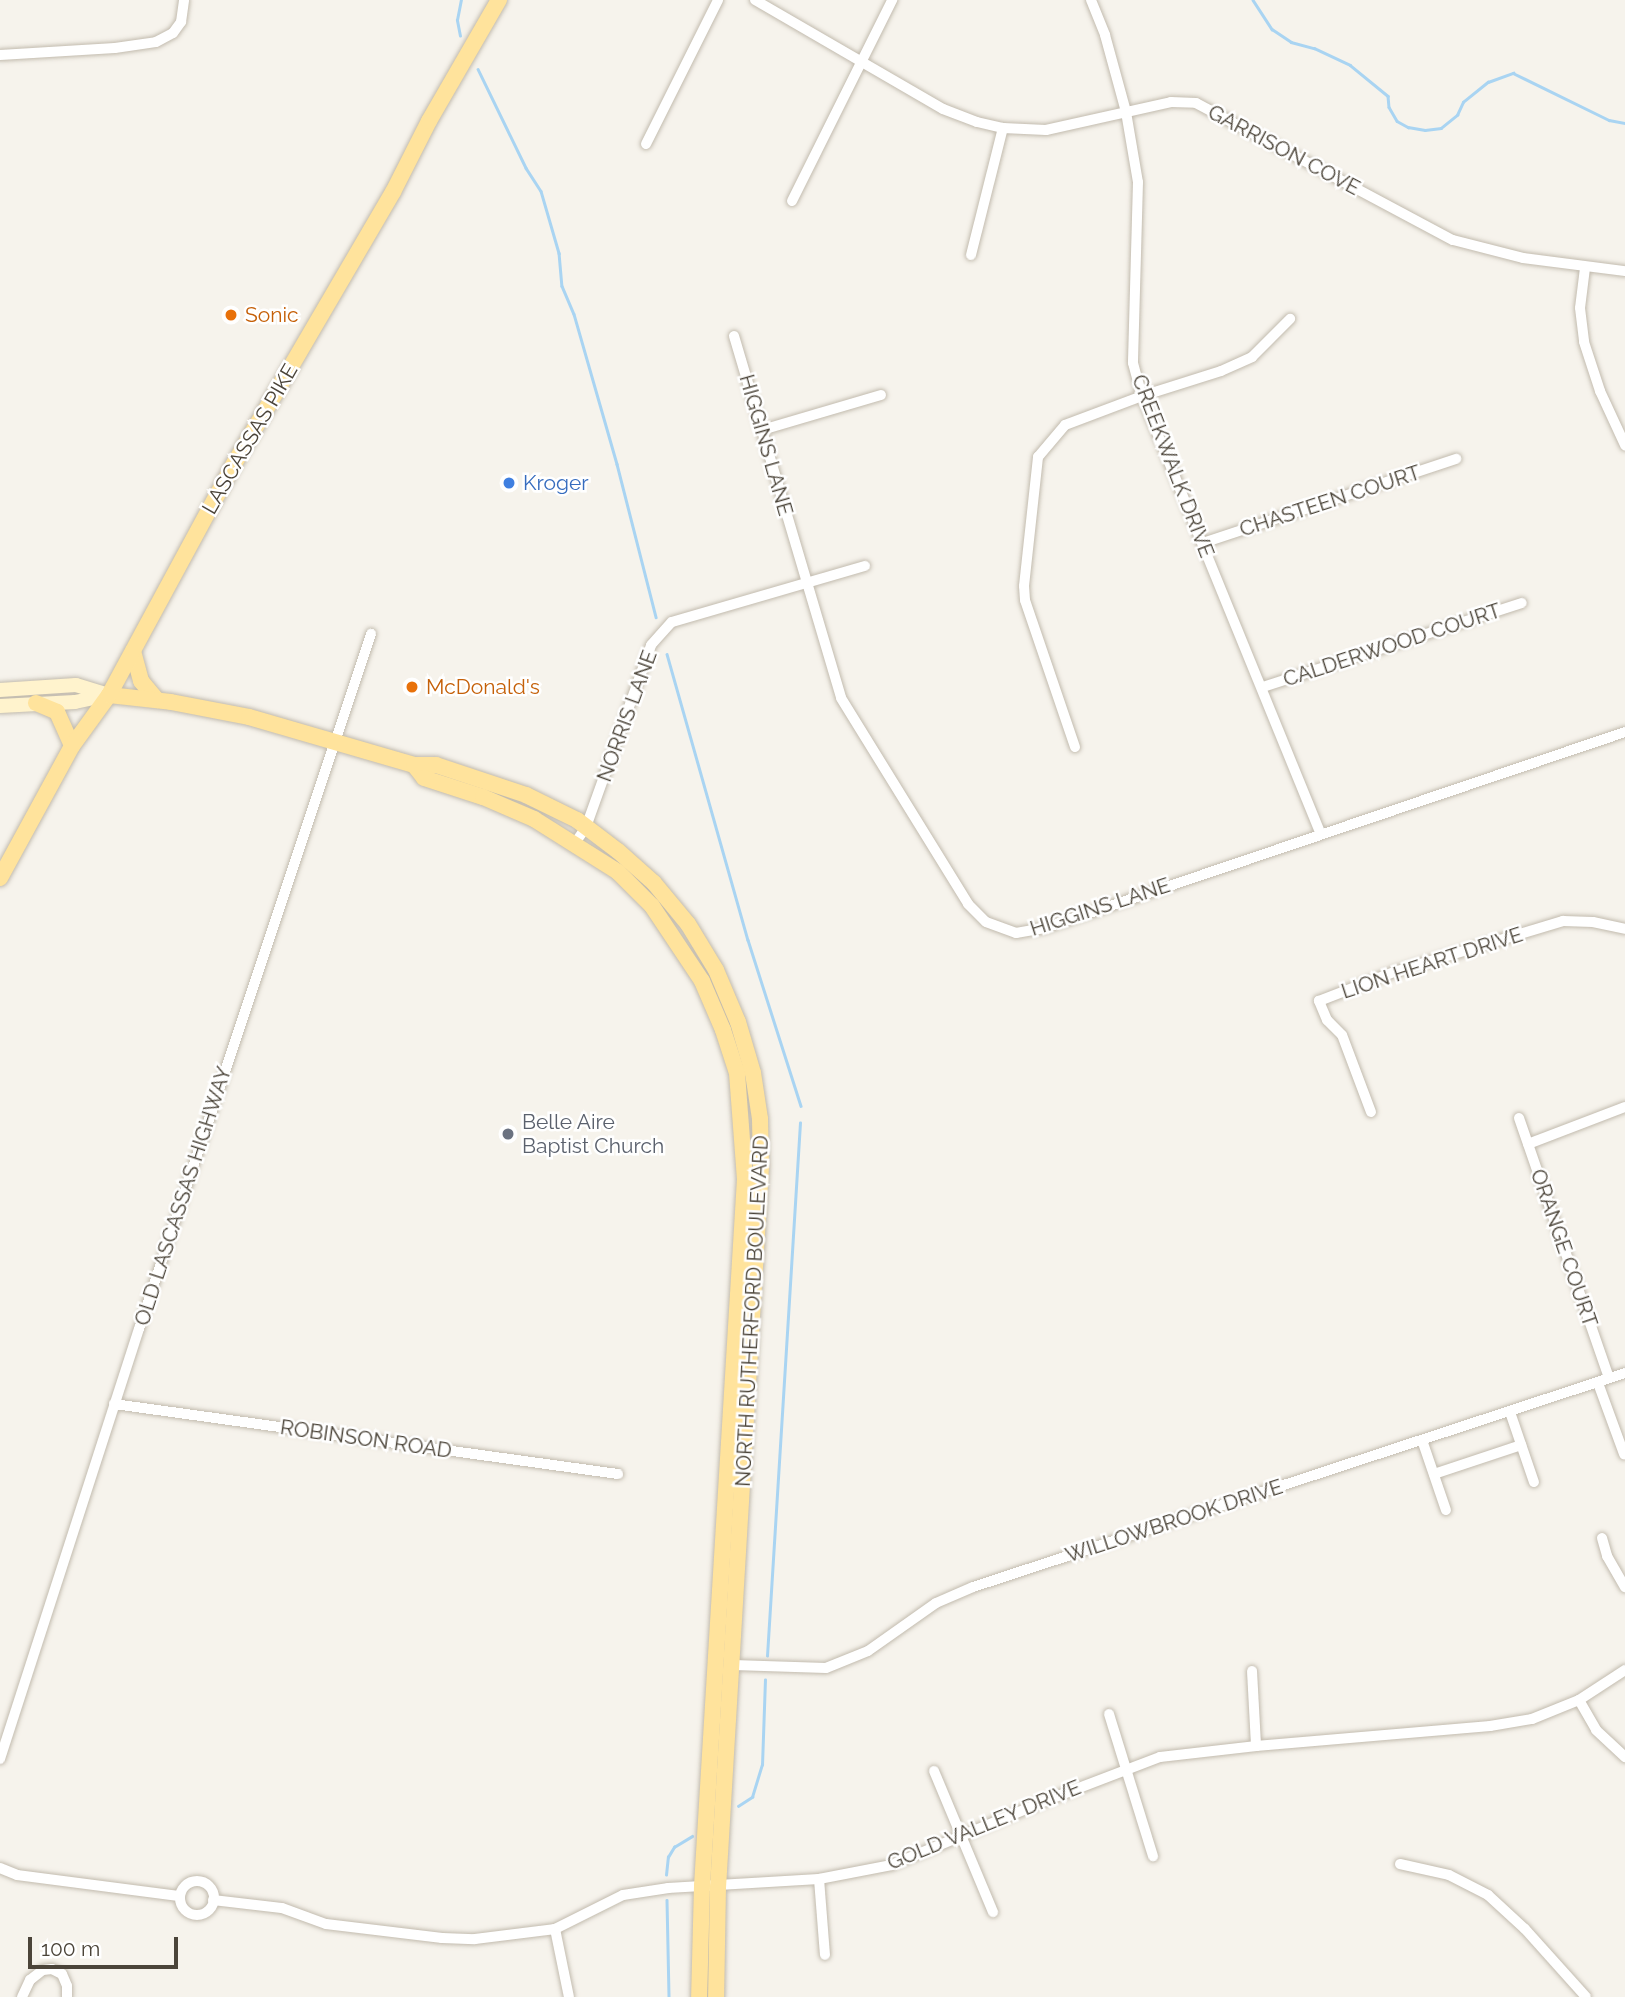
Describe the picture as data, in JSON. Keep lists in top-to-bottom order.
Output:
{
  "streets": {
    "main road": ["LASCASSAS PIKE", "NORTH RUTHERFORD BOULEVARD"],
    "street": [
      "GARRISON COVE",
      "HIGGINS LANE",
      "CREEKWALK DRIVE",
      "CHASTEEN COURT",
      "CALDERWOOD COURT",
      "NORRIS LANE",
      "LION HEART DRIVE",
      "OLD LASCASSAS HIGHWAY",
      "ORANGE COURT",
      "ROBINSON ROAD",
      "WILLOWBROOK DRIVE",
      "GOLD VALLEY DRIVE"
    ]
  },
  "crossings": [
    ["GARRISON COVE", "CREEKWALK DRIVE"],
    ["LASCASSAS PIKE", "NORTH RUTHERFORD BOULEVARD"],
    ["HIGGINS LANE", "CREEKWALK DRIVE"],
    ["HIGGINS LANE", "NORRIS LANE"],
    ["CREEKWALK DRIVE", "CHASTEEN COURT"],
    ["CREEKWALK DRIVE", "CALDERWOOD COURT"],
    ["NORRIS LANE", "NORTH RUTHERFORD BOULEVARD"],
    ["OLD LASCASSAS HIGHWAY", "NORTH RUTHERFORD BOULEVARD"],
    ["OLD LASCASSAS HIGHWAY", "ROBINSON ROAD"],
    ["ORANGE COURT", "WILLOWBROOK DRIVE"],
    ["NORTH RUTHERFORD BOULEVARD", "WILLOWBROOK DRIVE"],
    ["NORTH RUTHERFORD BOULEVARD", "GOLD VALLEY DRIVE"]
  ],
  "places": [
    "Sonic",
    "Kroger",
    "McDonald's",
    "Belle Aire Baptist Church"
  ],
  "scale_bar": "100 m"
}
